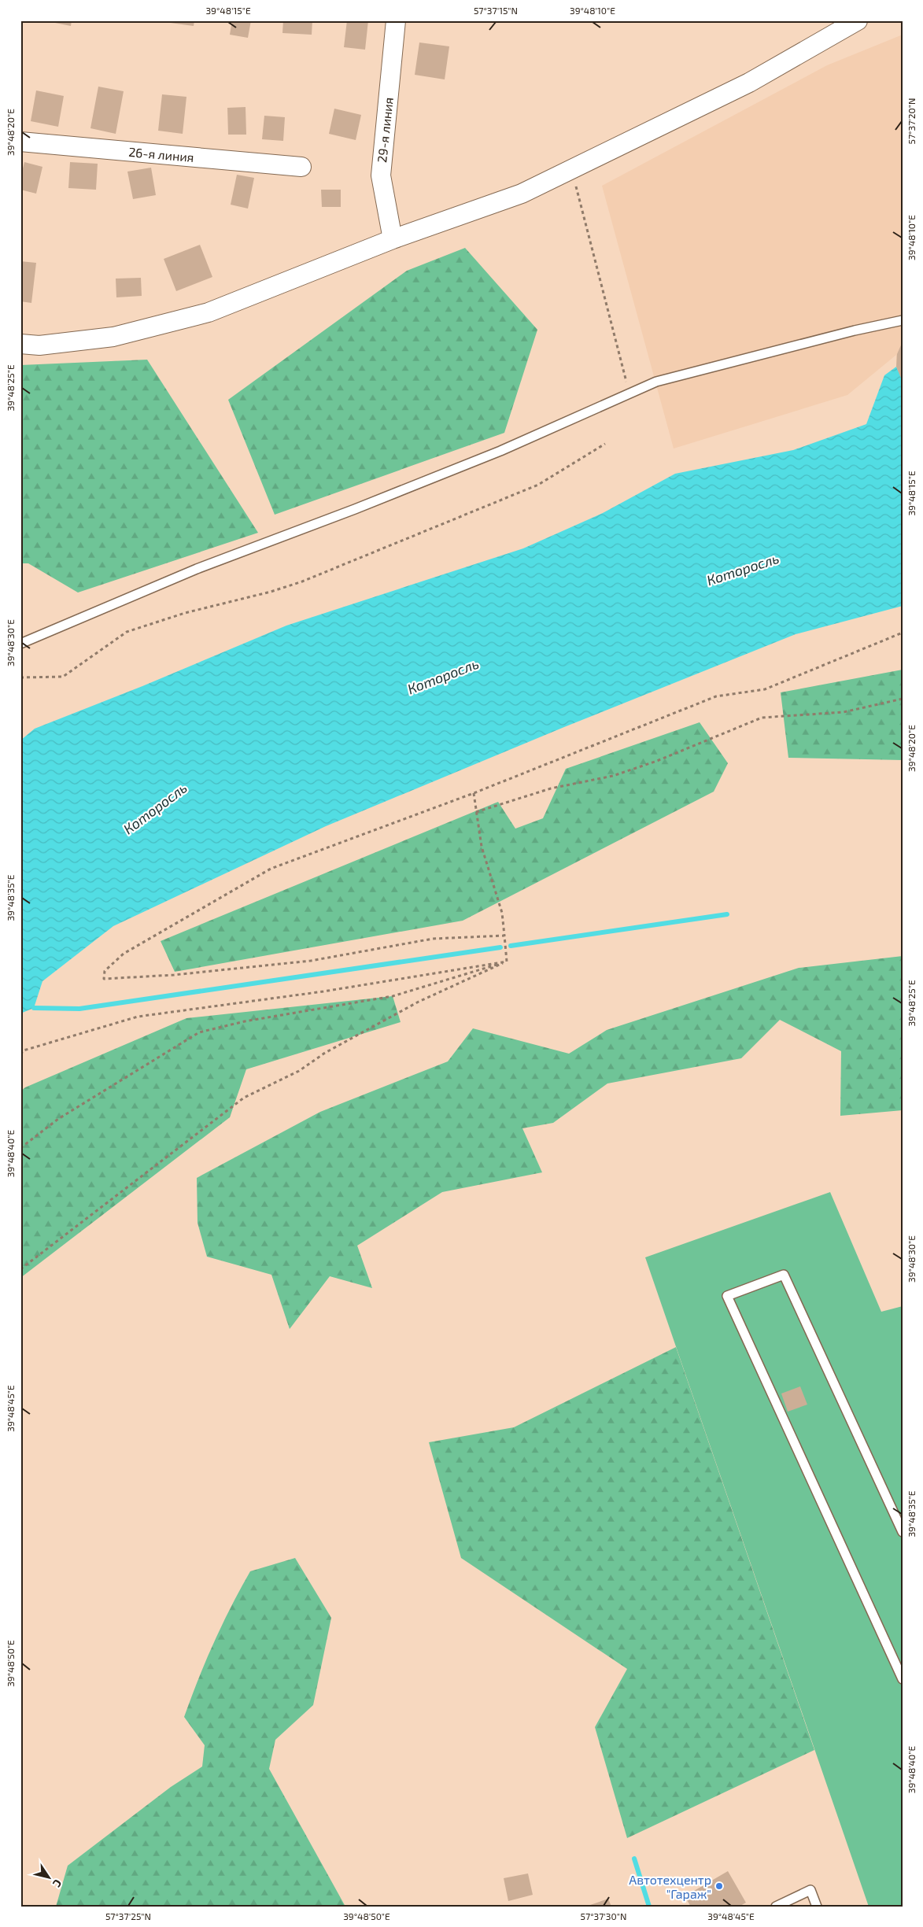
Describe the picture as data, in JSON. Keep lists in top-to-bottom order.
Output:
{
  "streets": {
    "street": ["29-я линия", "26-я линия"]
  },
  "water": ["Которосль"],
  "places": ["Автотехцентр \"Гараж\""],
  "north": "bottom right",
  "coordinates": [
    "39°48'15\"E",
    "57°37'15\"N",
    "39°48'10\"E",
    "57°37'20\"N",
    "39°48'20\"E",
    "39°48'25\"E",
    "39°48'30\"E",
    "39°48'35\"E",
    "39°48'40\"E",
    "39°48'45\"E",
    "39°48'50\"E",
    "57°37'25\"N",
    "57°37'30\"N"
  ]
}
